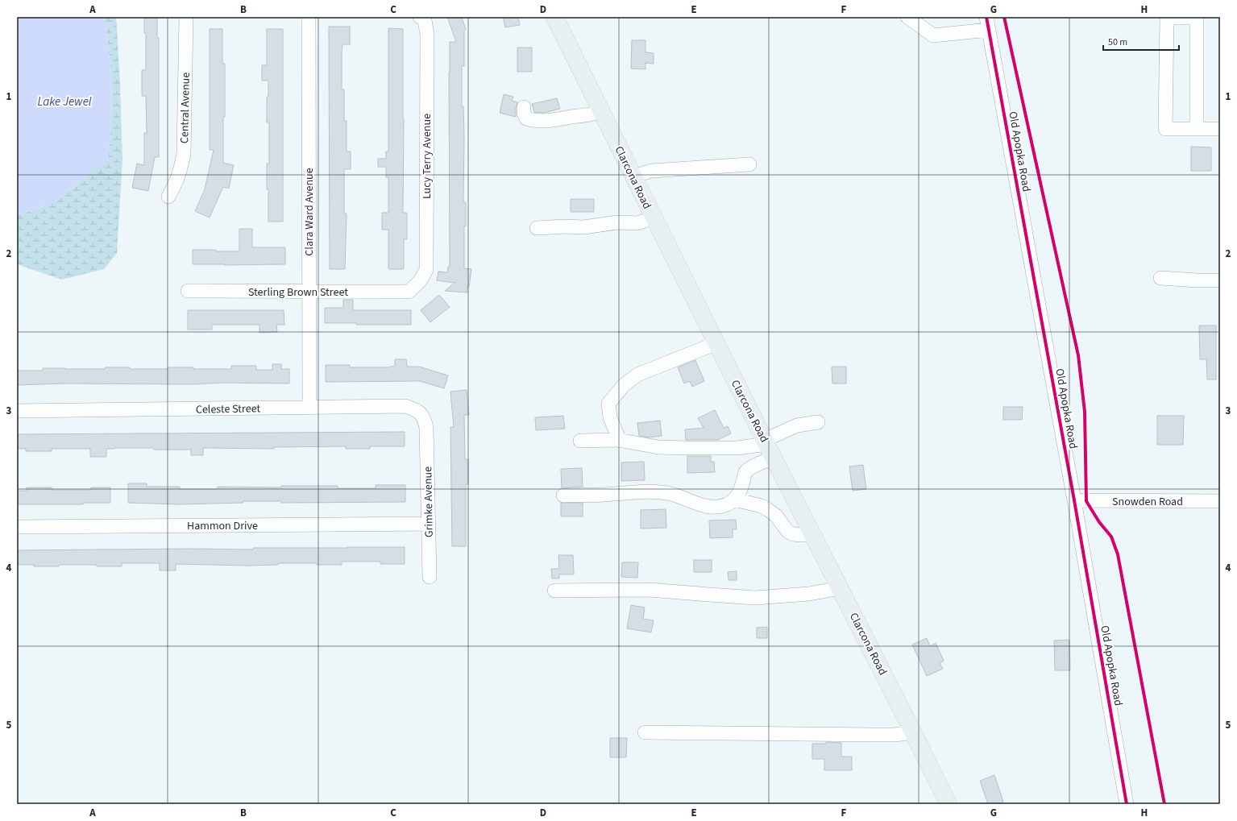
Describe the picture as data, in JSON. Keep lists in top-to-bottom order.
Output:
{
  "streets": {
    "main road": ["Clarcona Road"],
    "street": [
      "Central Avenue",
      "Old Apopka Road",
      "Lucy Terry Avenue",
      "Clara Ward Avenue",
      "Sterling Brown Street",
      "Celeste Street",
      "Snowden Road",
      "Grimke Avenue",
      "Hammon Drive"
    ]
  },
  "crossings": [
    ["Old Apopka Road", "Snowden Road"],
    ["Lucy Terry Avenue", "Sterling Brown Street"],
    ["Clara Ward Avenue", "Sterling Brown Street"],
    ["Clara Ward Avenue", "Celeste Street"],
    ["Celeste Street", "Grimke Avenue"],
    ["Grimke Avenue", "Hammon Drive"]
  ],
  "water": ["Lake Jewel"],
  "scale_bar": "50 m",
  "grid": {
    "columns": [
      "A",
      "B",
      "C",
      "D",
      "E",
      "F",
      "G",
      "H"
    ],
    "rows": [
      "1",
      "2",
      "3",
      "4",
      "5"
    ]
  }
}
